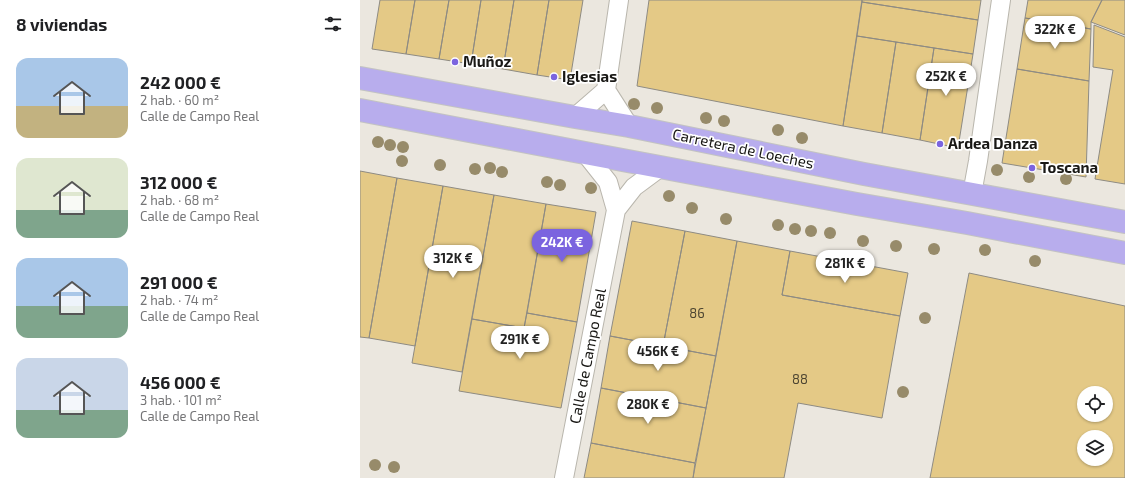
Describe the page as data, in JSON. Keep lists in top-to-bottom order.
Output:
{
  "streets": {
    "main road": ["Carretera de Loeches"],
    "street": ["Calle de Campo Real"]
  },
  "crossings": [
    ["Carretera de Loeches", "Calle de Campo Real"]
  ],
  "places": [
    "Muñoz",
    "Iglesias",
    "Ardea Danza",
    "Toscana"
  ],
  "house_numbers": ["86", "88"],
  "page": {
    "heading": "8 viviendas",
    "price": [
      "322K €",
      "252K €",
      "242K €",
      "312K €",
      "281K €",
      "291K €",
      "456K €",
      "280K €"
    ],
    "list": [
      {
        "name": "242 000 €",
        "note": "2 hab. · 60 m² · Calle de Campo Real"
      },
      {
        "name": "312 000 €",
        "note": "2 hab. · 68 m² · Calle de Campo Real"
      },
      {
        "name": "291 000 €",
        "note": "2 hab. · 74 m² · Calle de Campo Real"
      },
      {
        "name": "456 000 €",
        "note": "3 hab. · 101 m² · Calle de Campo Real"
      }
    ]
  }
}
